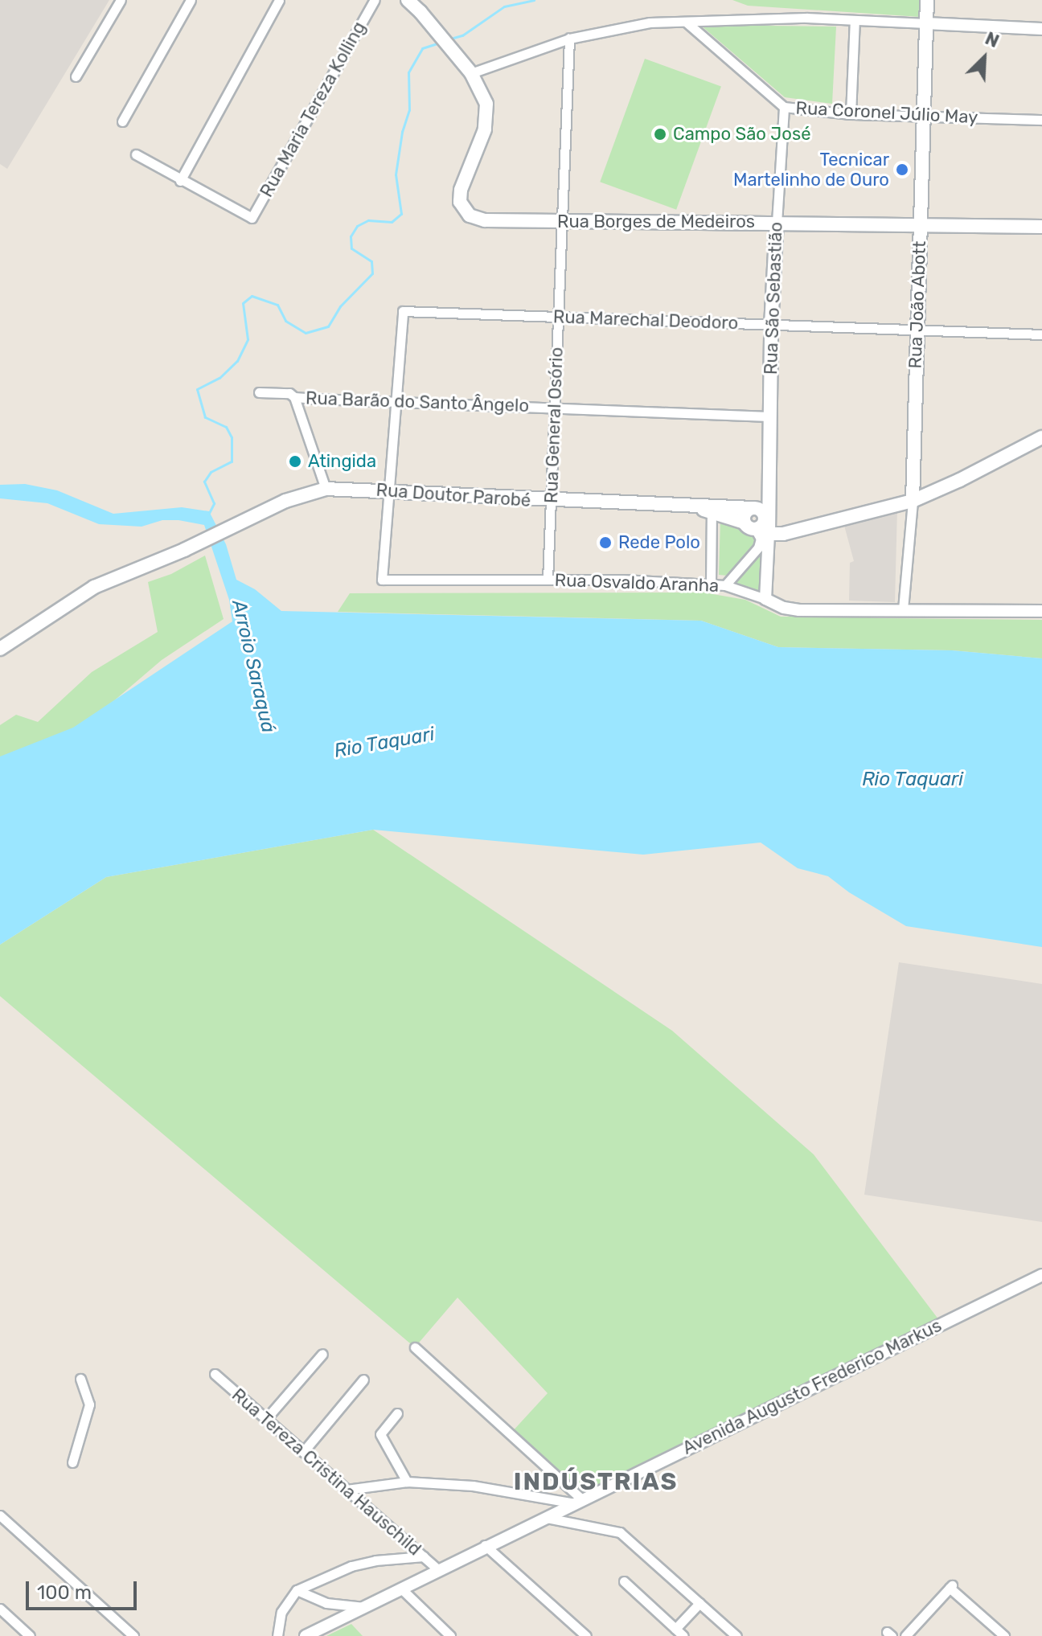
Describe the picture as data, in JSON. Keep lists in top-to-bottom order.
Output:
{
  "streets": {
    "main road": [
      "Rua Borges de Medeiros",
      "Rua São Sebastião",
      "Rua João Abott",
      "Rua Doutor Parobé"
    ],
    "street": [
      "Rua Maria Tereza Kolling",
      "Rua Coronel Júlio May",
      "Rua Marechal Deodoro",
      "Rua Barão do Santo Ângelo",
      "Rua General Osório",
      "Rua Osvaldo Aranha",
      "Avenida Augusto Frederico Markus",
      "Rua Tereza Cristina Hauschild"
    ]
  },
  "crossings": [
    ["Rua Coronel Júlio May", "Rua São Sebastião"],
    ["Rua Coronel Júlio May", "Rua João Abott"],
    ["Rua Borges de Medeiros", "Rua São Sebastião"],
    ["Rua Borges de Medeiros", "Rua João Abott"],
    ["Rua Borges de Medeiros", "Rua General Osório"],
    ["Rua São Sebastião", "Rua Marechal Deodoro"],
    ["Rua São Sebastião", "Rua Barão do Santo Ângelo"],
    ["Rua São Sebastião", "Rua Doutor Parobé"],
    ["Rua João Abott", "Rua Marechal Deodoro"],
    ["Rua João Abott", "Rua Osvaldo Aranha"],
    ["Rua Marechal Deodoro", "Rua Barão do Santo Ângelo"],
    ["Rua Marechal Deodoro", "Rua General Osório"],
    ["Rua Barão do Santo Ângelo", "Rua General Osório"],
    ["Rua General Osório", "Rua Doutor Parobé"],
    ["Rua General Osório", "Rua Osvaldo Aranha"],
    ["Rua Doutor Parobé", "Rua Osvaldo Aranha"],
    ["Avenida Augusto Frederico Markus", "Rua Tereza Cristina Hauschild"]
  ],
  "districts": ["INDÚSTRIAS"],
  "water": ["Arroio Saraquá", "Rio Taquari"],
  "places": [
    "Campo São José",
    "Tecnicar Martelinho de Ouro",
    "Atingida",
    "Rede Polo"
  ],
  "scale_bar": "100 m",
  "north": "top right"
}
